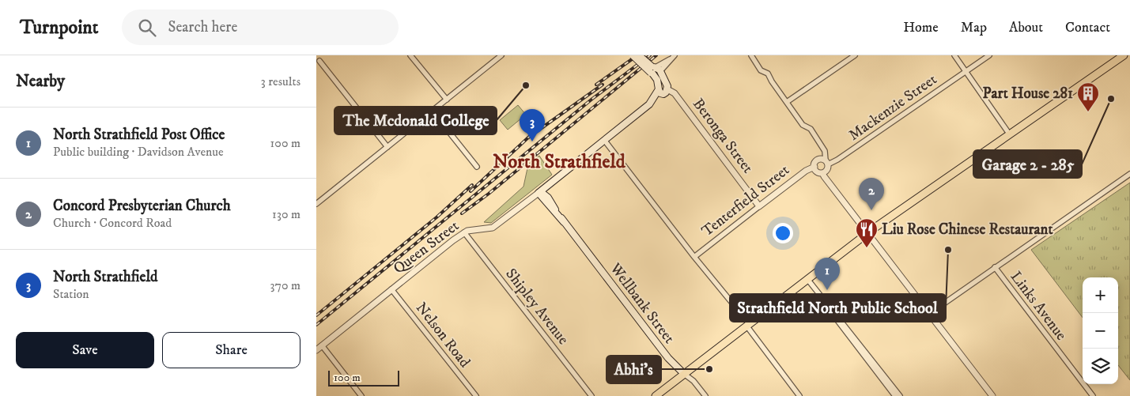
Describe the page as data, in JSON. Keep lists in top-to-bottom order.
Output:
{
  "streets": {
    "main road": ["Queen Street", "Wellbank Street"],
    "street": [
      "Mackenzie Street",
      "Beronga Street",
      "Tenterfield Street",
      "Links Avenue",
      "Shipley Avenue",
      "Nelson Road"
    ]
  },
  "crossings": [
    ["Mackenzie Street", "Tenterfield Street"],
    ["Beronga Street", "Tenterfield Street"],
    ["Beronga Street", "Queen Street"],
    ["Queen Street", "Wellbank Street"],
    ["Queen Street", "Shipley Avenue"],
    ["Queen Street", "Nelson Road"]
  ],
  "districts": ["North Strathfield"],
  "places": {
    "other": [
      "The Mcdonald College",
      "Garage 2 - 285",
      "Strathfield North Public School",
      "Abhi's"
    ],
    "building": ["Part House 281"],
    "restaurant": ["Liu Rose Chinese Restaurant"]
  },
  "scale_bar": "100 m",
  "page": {
    "header": "Turnpoint",
    "search": "Search here",
    "nav": [
      "Home",
      "Map",
      "About",
      "Contact"
    ],
    "heading": ["Nearby", "3 results"],
    "list": [
      {
        "mark": "1",
        "name": "North Strathfield Post Office",
        "note": "Public building · Davidson Avenue",
        "value": "100 m"
      },
      {
        "mark": "2",
        "name": "Concord Presbyterian Church",
        "note": "Church · Concord Road",
        "value": "130 m"
      },
      {
        "mark": "3",
        "name": "North Strathfield",
        "note": "Station",
        "value": "370 m"
      }
    ],
    "pins": ["3", "2", "1"],
    "map_buttons": ["+", "−"],
    "buttons": ["Save", "Share"],
    "scale": "100 m"
  }
}
